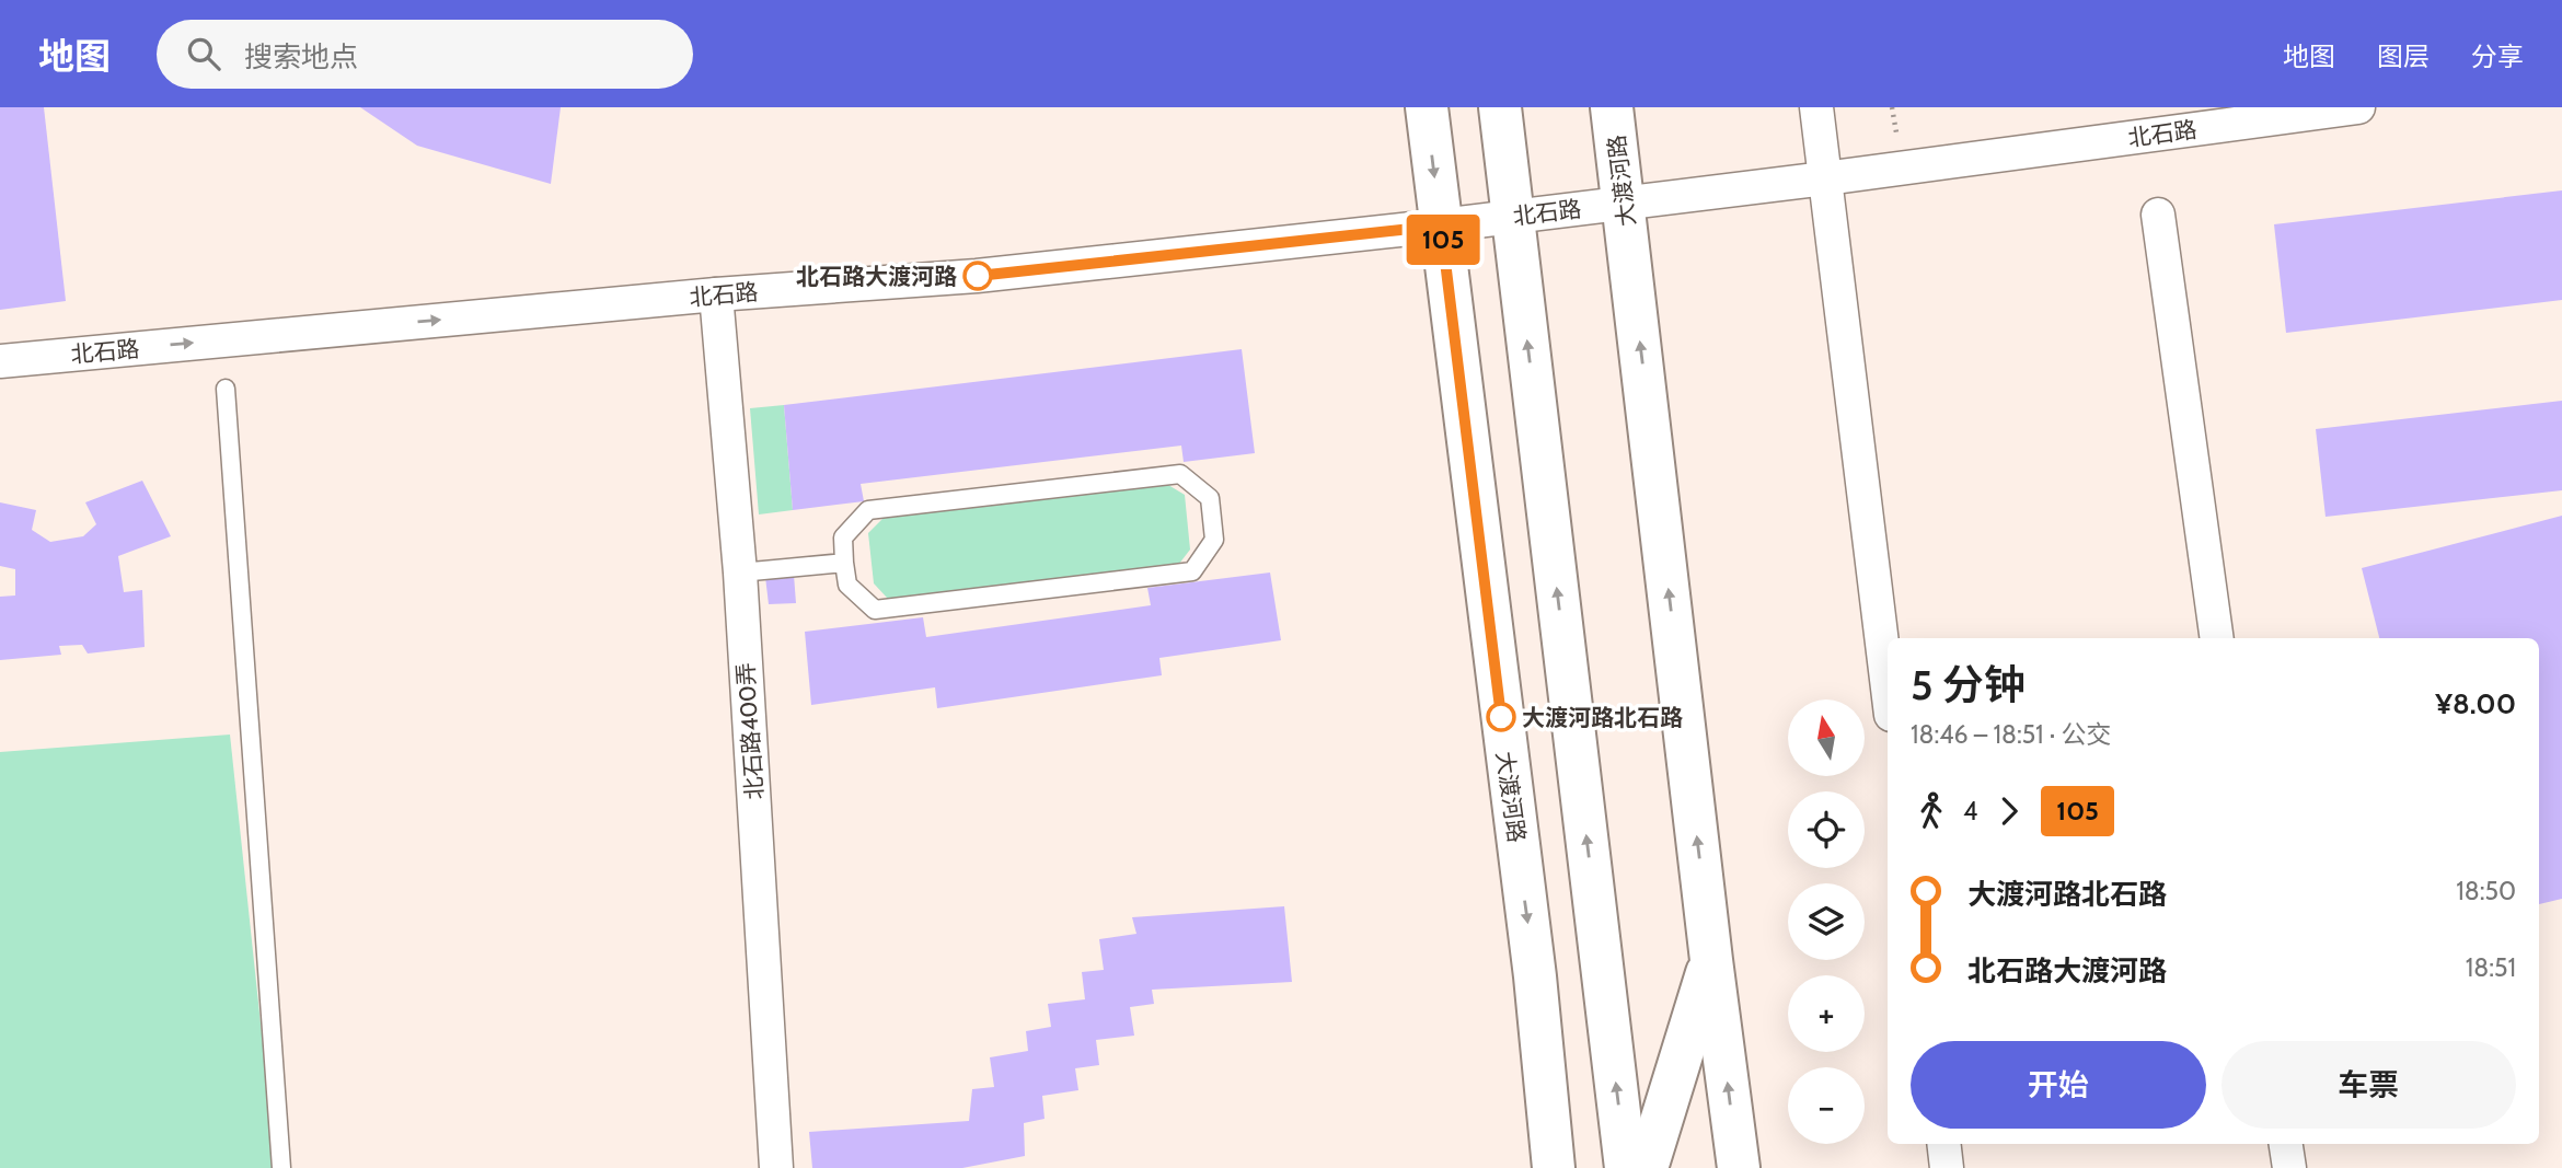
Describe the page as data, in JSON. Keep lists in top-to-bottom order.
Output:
{
  "streets": {
    "main road": ["大渡河路"],
    "street": ["北石路", "北石路400弄"]
  },
  "crossings": [
    ["北石路", "大渡河路"],
    ["北石路", "北石路400弄"]
  ],
  "places": ["北石路大渡河路", "大渡河路北石路"],
  "lines": ["bus line 105"],
  "north": "top",
  "page": {
    "header": "地图",
    "search": "搜索地点",
    "nav": ["地图", "图层", "分享"],
    "on_map": "105",
    "heading": ["5 分钟", "18:46 – 18:51 · 公交", "¥8.00"],
    "map_buttons": ["+", "−"],
    "legs": ["4", "105"],
    "list": [
      {
        "name": "大渡河路北石路",
        "value": "18:50"
      },
      {
        "name": "北石路大渡河路",
        "value": "18:51"
      }
    ],
    "buttons": ["开始", "车票"]
  }
}
